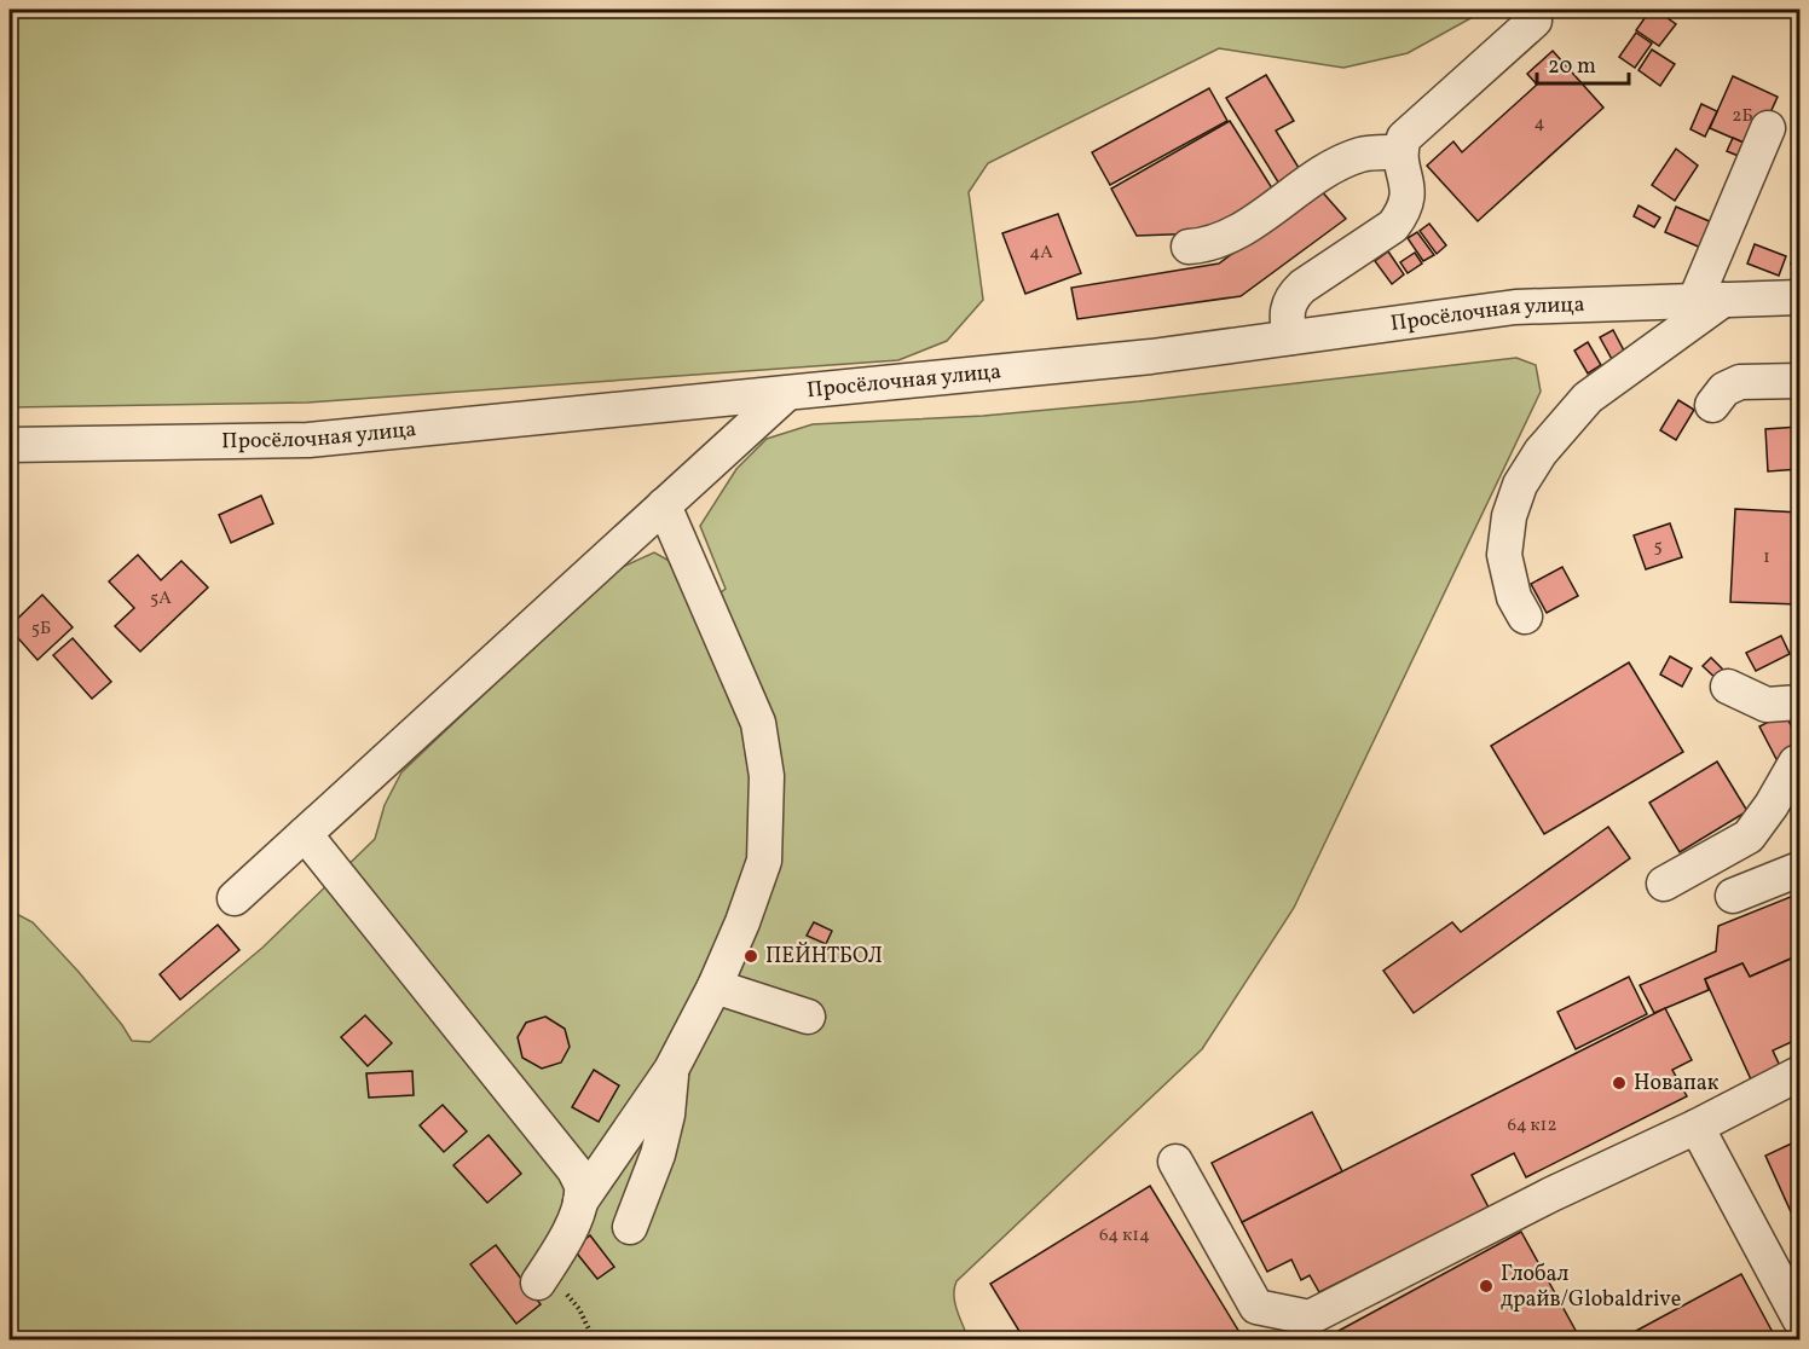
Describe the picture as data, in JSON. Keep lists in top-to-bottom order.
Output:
{
  "streets": {
    "street": ["Просёлочная улица"]
  },
  "places": ["ПЕЙНТБОЛ", "Новапак", "Глобал драйв/Globaldrive"],
  "house_numbers": [
    "2Б",
    "4",
    "4А",
    "5",
    "1",
    "5А",
    "5Б",
    "64 к12",
    "64 к14"
  ],
  "scale_bar": "20 m"
}
